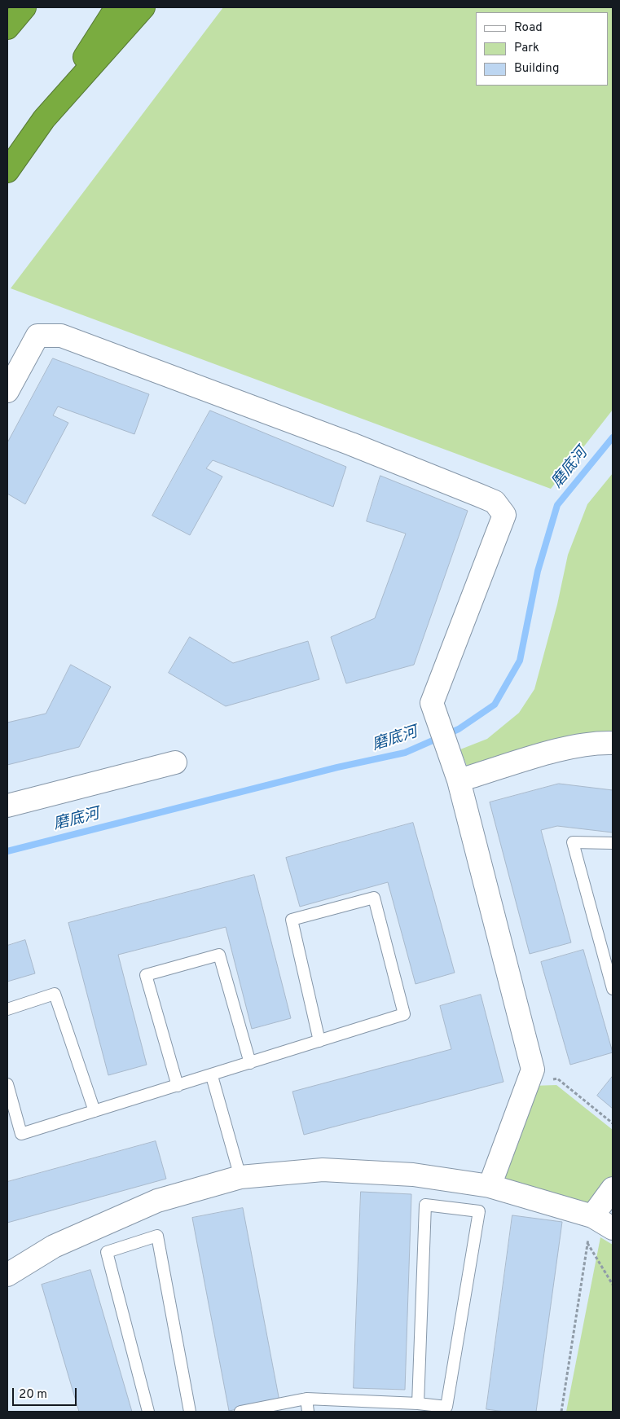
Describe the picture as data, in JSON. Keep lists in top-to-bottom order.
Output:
{
  "water": ["磨底河"],
  "legend": ["Road", "Park", "Building"],
  "scale_bar": "20 m"
}
